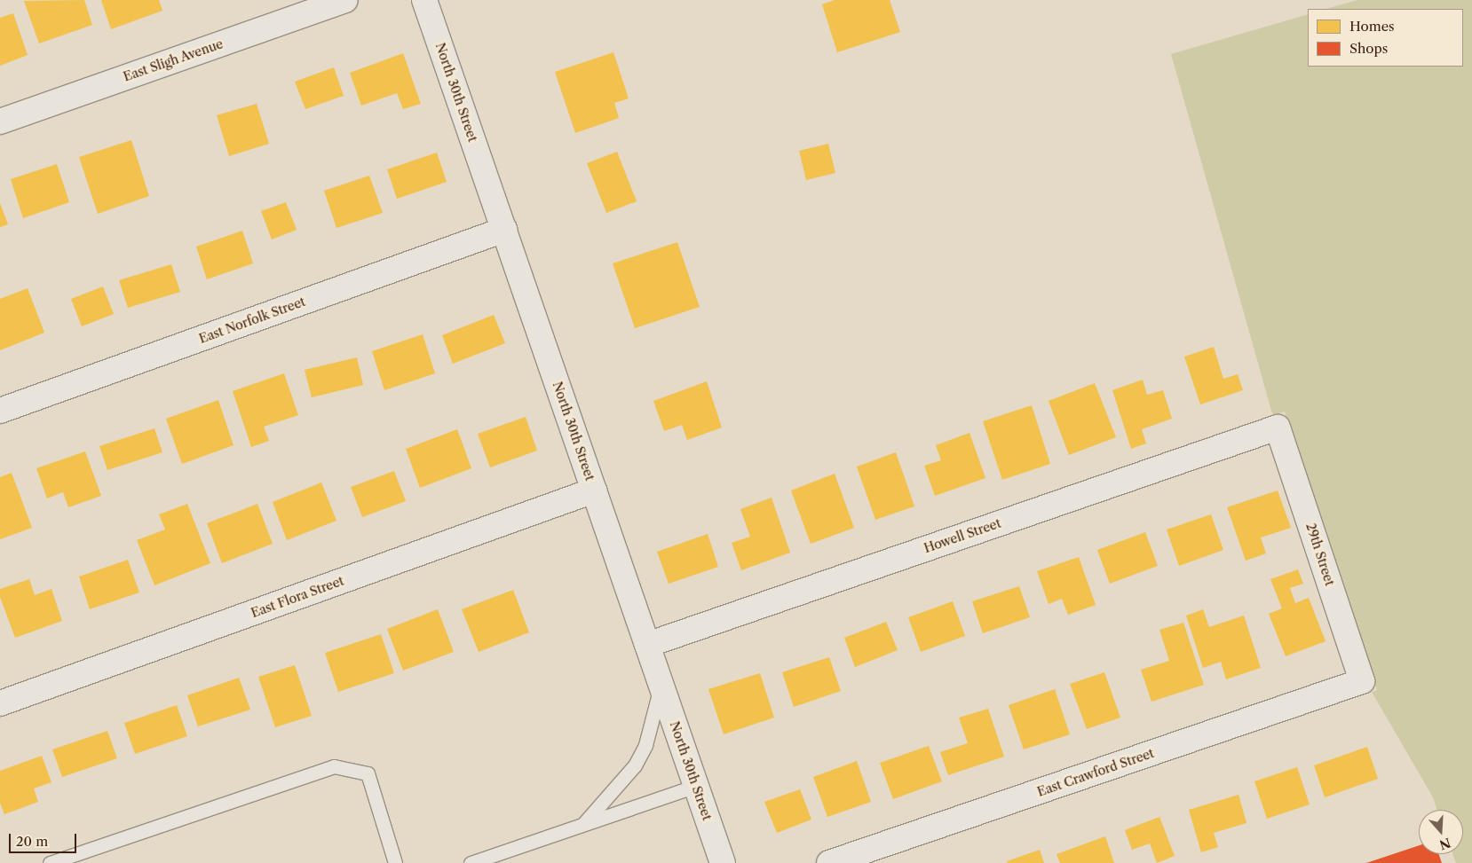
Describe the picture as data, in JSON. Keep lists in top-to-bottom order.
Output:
{
  "streets": {
    "street": [
      "East Sligh Avenue",
      "North 30th Street",
      "East Norfolk Street",
      "Howell Street",
      "29th Street",
      "East Flora Street",
      "East Crawford Street"
    ]
  },
  "crossings": [
    ["North 30th Street", "East Norfolk Street"],
    ["North 30th Street", "Howell Street"],
    ["North 30th Street", "East Flora Street"],
    ["Howell Street", "29th Street"],
    ["29th Street", "East Crawford Street"]
  ],
  "legend": ["Homes", "Shops"],
  "scale_bar": "20 m",
  "north": "bottom"
}
